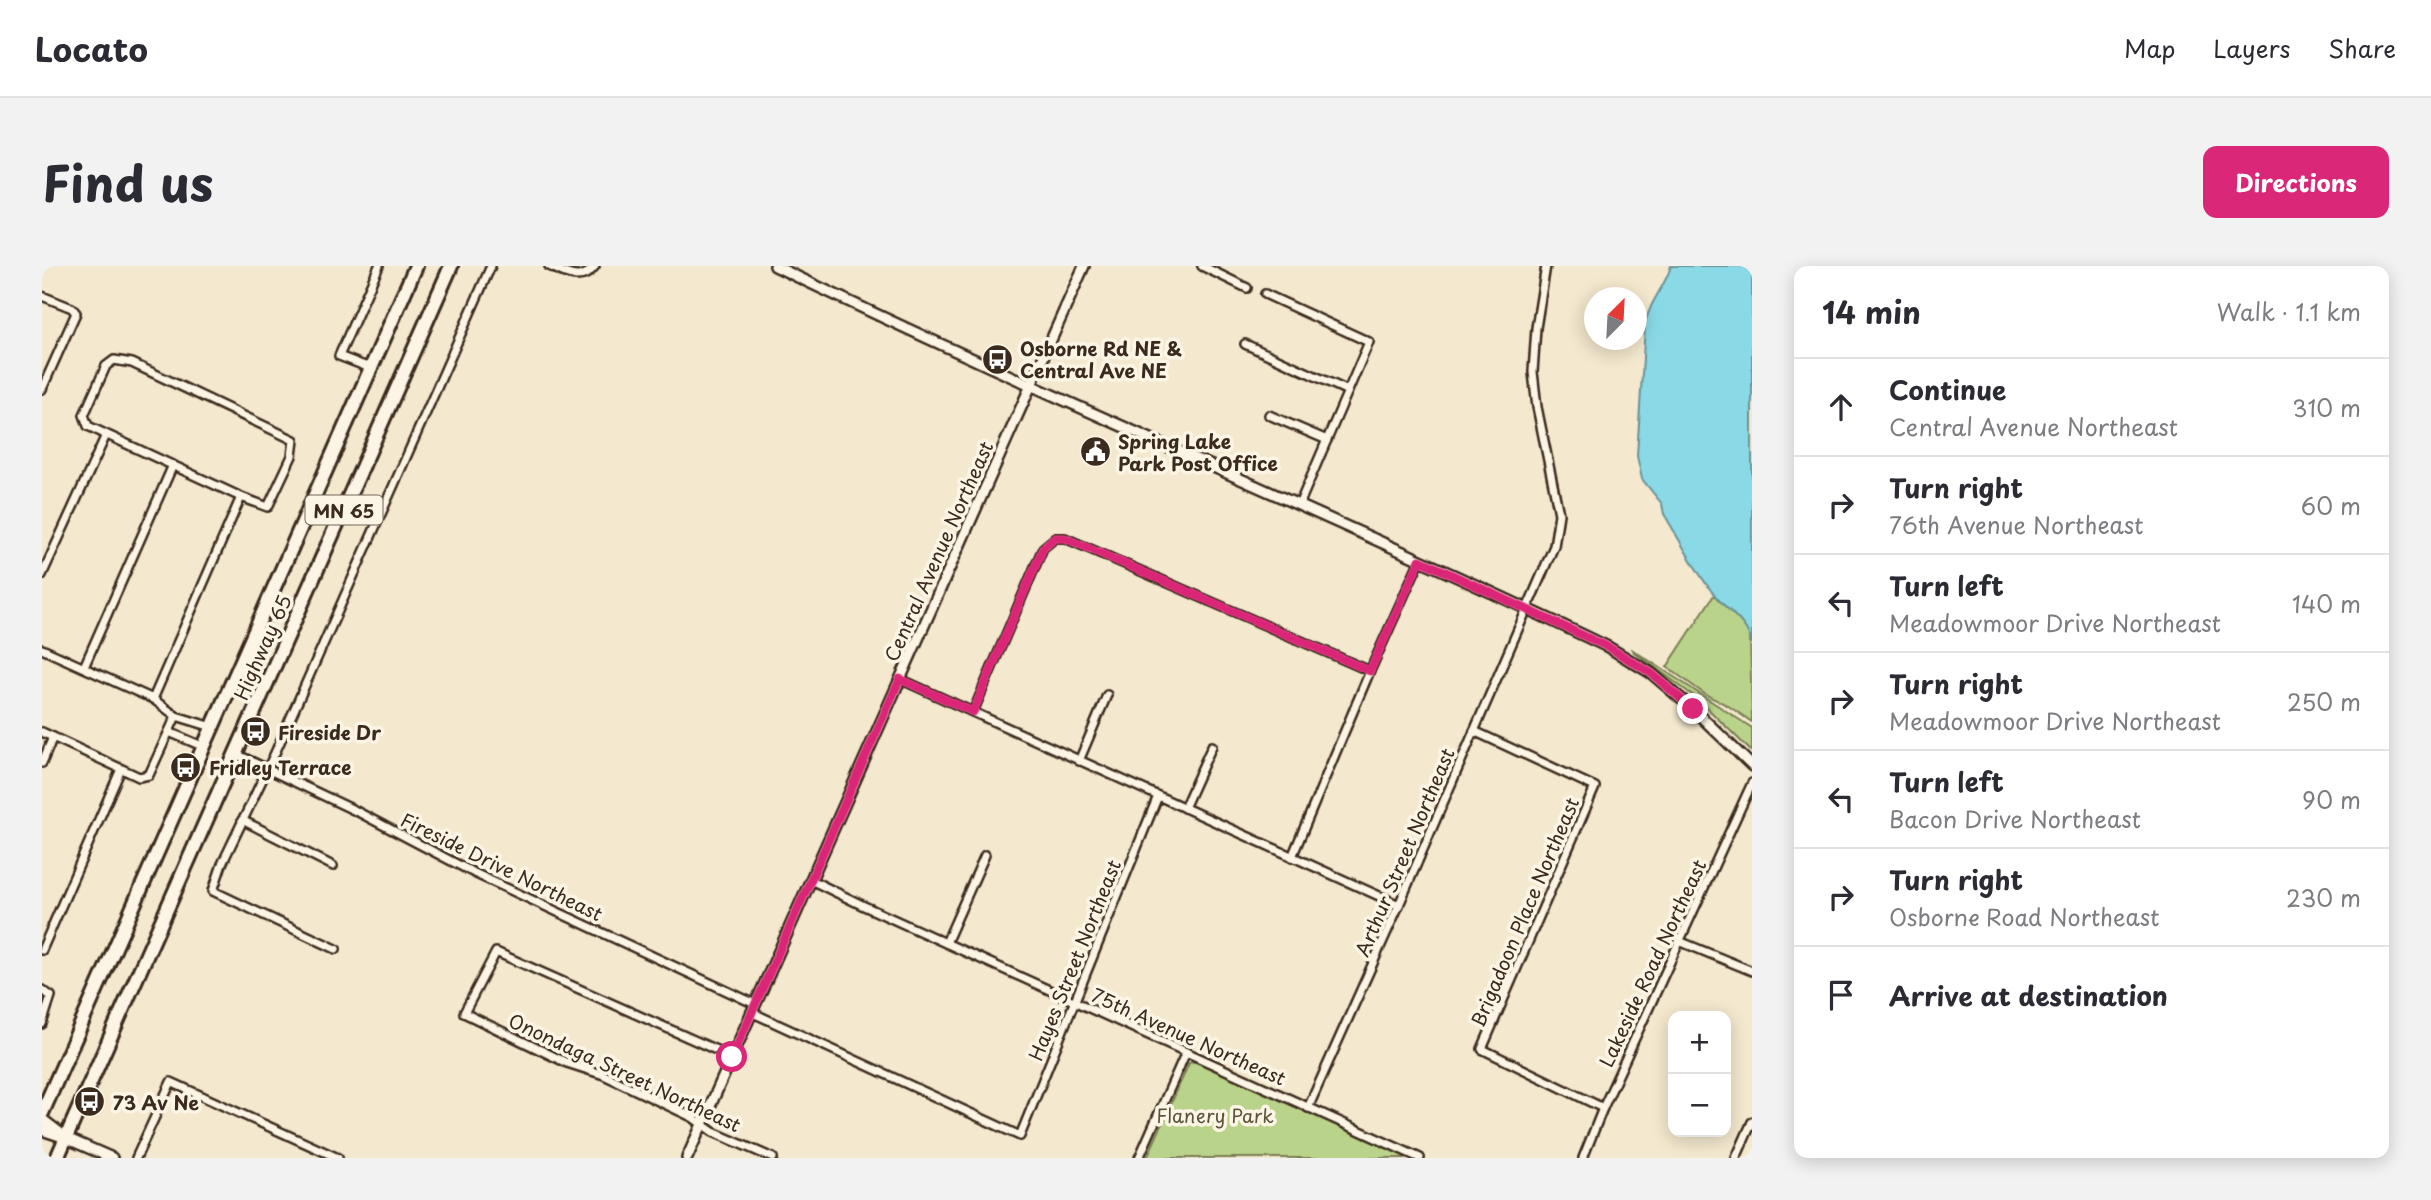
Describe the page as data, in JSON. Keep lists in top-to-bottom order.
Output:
{
  "streets": {
    "highway": ["MN 65", "Highway 65"],
    "street": [
      "Central Avenue Northeast",
      "Arthur Street Northeast",
      "Fireside Drive Northeast",
      "Brigadoon Place Northeast",
      "Hayes Street Northeast",
      "Lakeside Road Northeast",
      "75th Avenue Northeast",
      "Onondaga Street Northeast"
    ]
  },
  "crossings": [
    ["Central Avenue Northeast", "Fireside Drive Northeast"],
    ["Central Avenue Northeast", "75th Avenue Northeast"],
    ["Central Avenue Northeast", "Onondaga Street Northeast"],
    ["Highway 65", "Fireside Drive Northeast"],
    ["Arthur Street Northeast", "Brigadoon Place Northeast"],
    ["Arthur Street Northeast", "75th Avenue Northeast"],
    ["Fireside Drive Northeast", "Hayes Street Northeast"],
    ["Brigadoon Place Northeast", "Lakeside Road Northeast"],
    ["Hayes Street Northeast", "75th Avenue Northeast"]
  ],
  "parks": ["Flanery Park"],
  "places": {
    "bus stop": [
      "Osborne Rd NE & Central Ave NE",
      "Fireside Dr",
      "Fridley Terrace",
      "73 Av Ne"
    ],
    "public building": ["Spring Lake Park Post Office"]
  },
  "north": "top right",
  "page": {
    "header": "Locato",
    "nav": ["Map", "Layers", "Share"],
    "title": "Find us",
    "buttons": "Directions",
    "heading": ["14 min", "Walk · 1.1 km"],
    "list": [
      ["Continue", "Central Avenue Northeast", "310 m"],
      ["Turn right", "76th Avenue Northeast", "60 m"],
      ["Turn left", "Meadowmoor Drive Northeast", "140 m"],
      ["Turn right", "Meadowmoor Drive Northeast", "250 m"],
      ["Turn left", "Bacon Drive Northeast", "90 m"],
      ["Turn right", "Osborne Road Northeast", "230 m"],
      "Arrive at destination"
    ],
    "map_buttons": ["+", "−"]
  }
}
